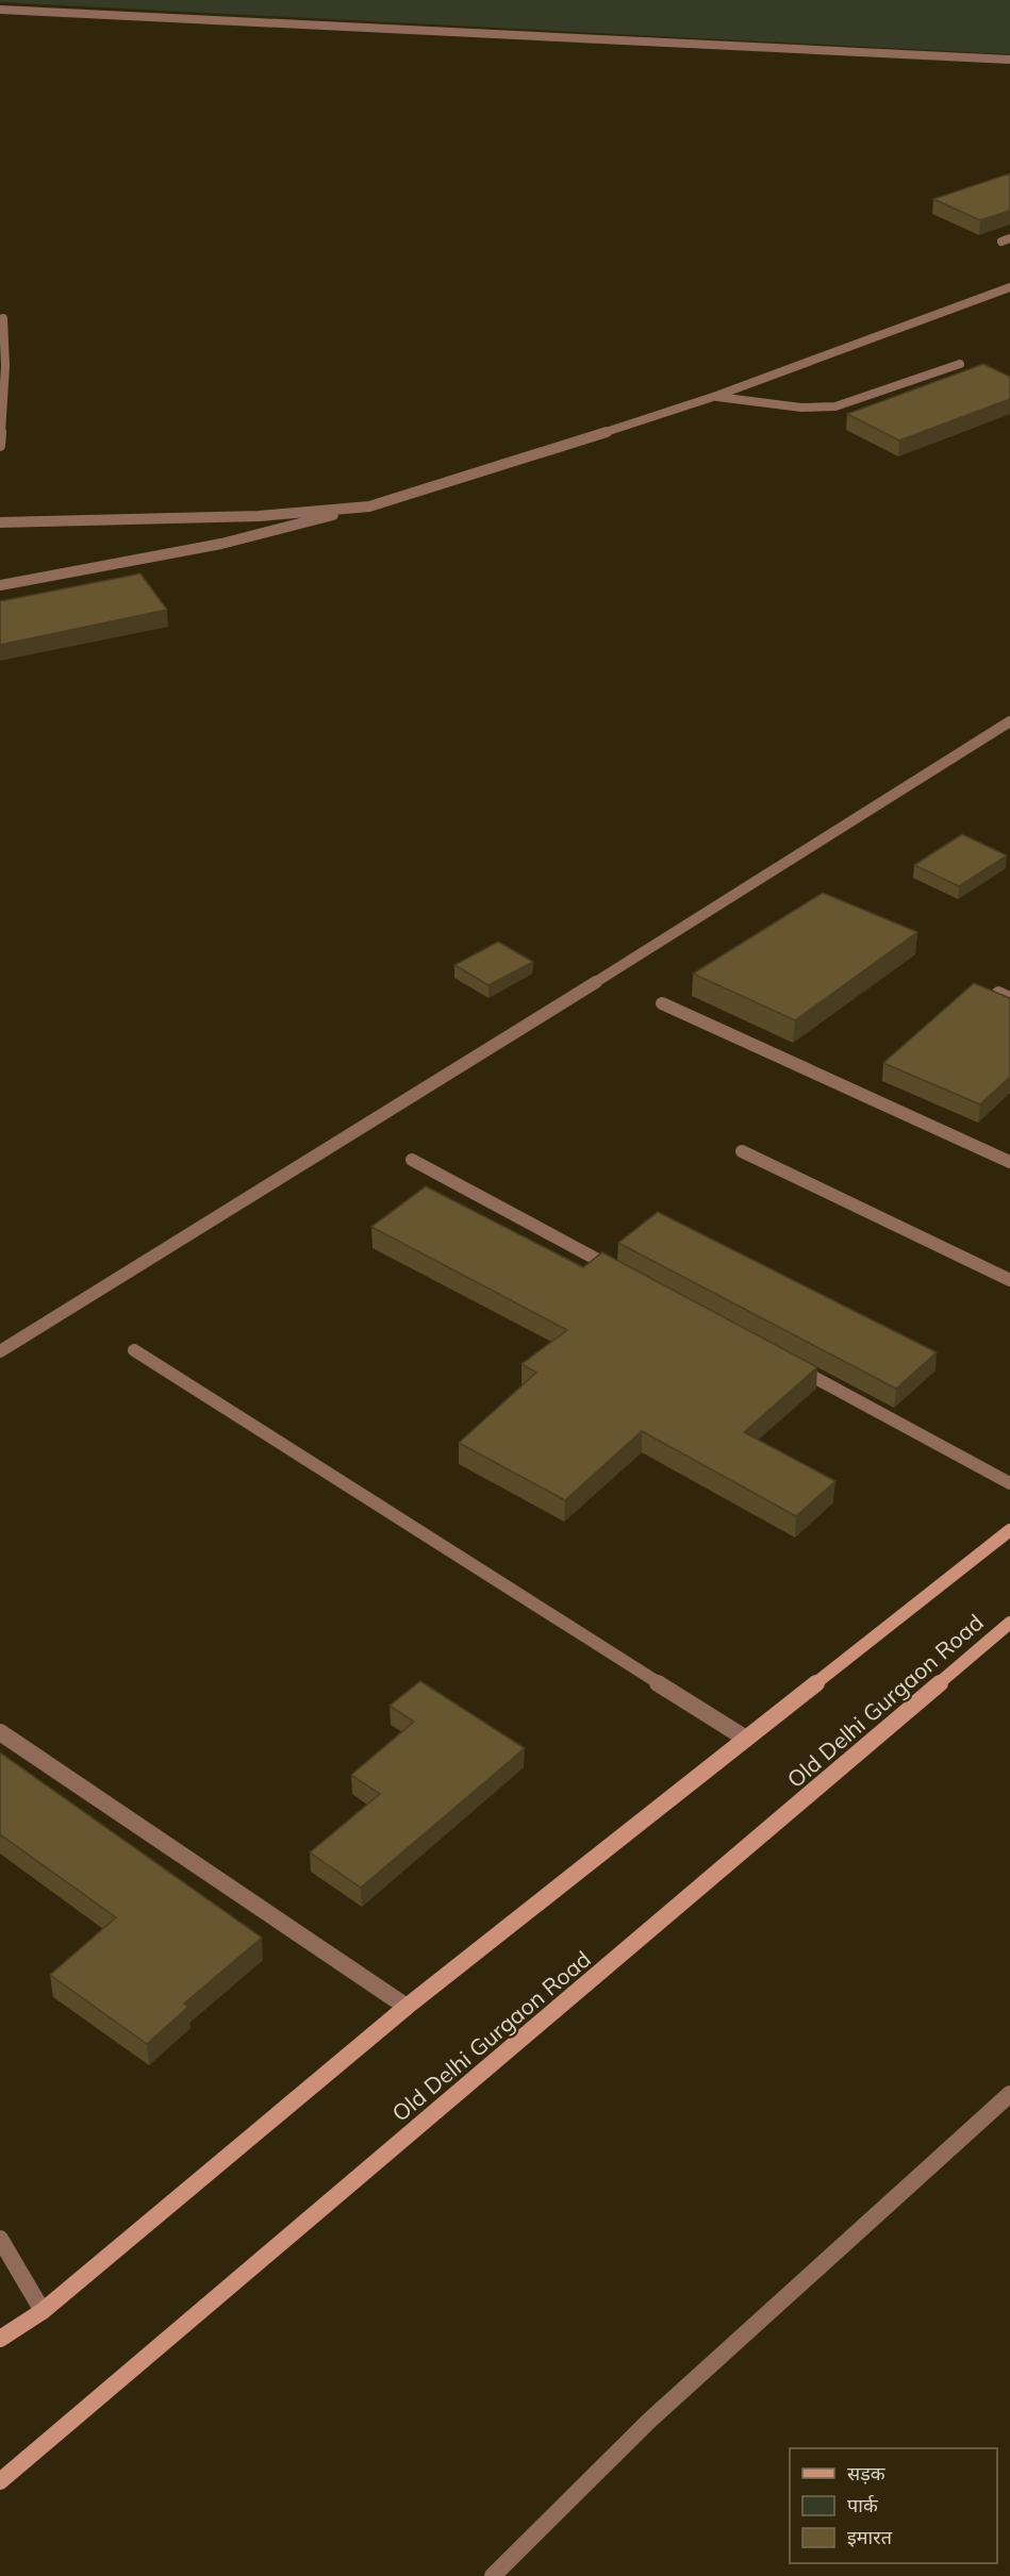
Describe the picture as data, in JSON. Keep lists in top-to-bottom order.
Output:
{
  "streets": {
    "main road": ["Old Delhi Gurgaon Road"]
  },
  "legend": ["सड़क", "पार्क", "इमारत"]
}
